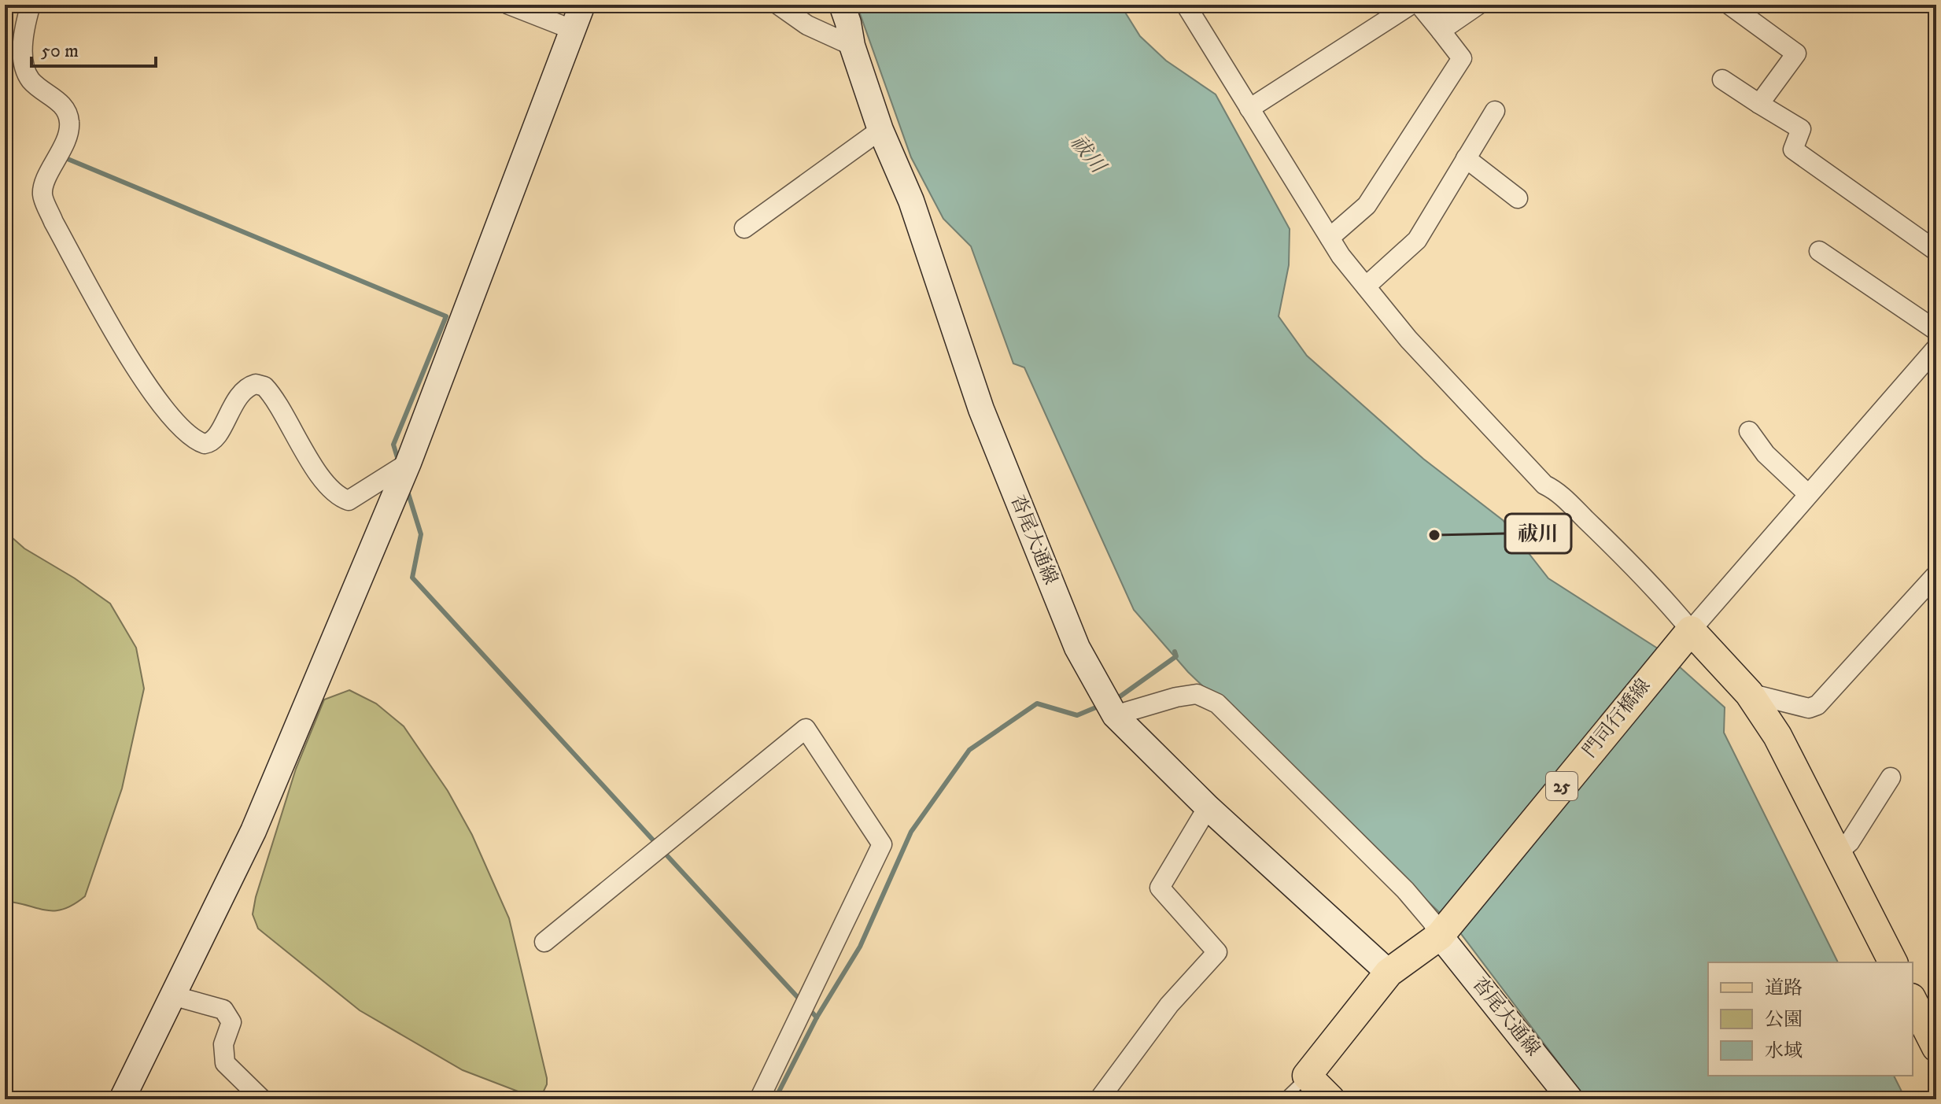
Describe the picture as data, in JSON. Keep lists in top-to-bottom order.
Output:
{
  "streets": {
    "main road": ["沓尾大通線", "門司行橋線", "25"]
  },
  "crossings": [
    ["沓尾大通線", "門司行橋線"]
  ],
  "water": ["祓川"],
  "places": ["祓川"],
  "legend": ["道路", "公園", "水域"],
  "scale_bar": "50 m"
}
